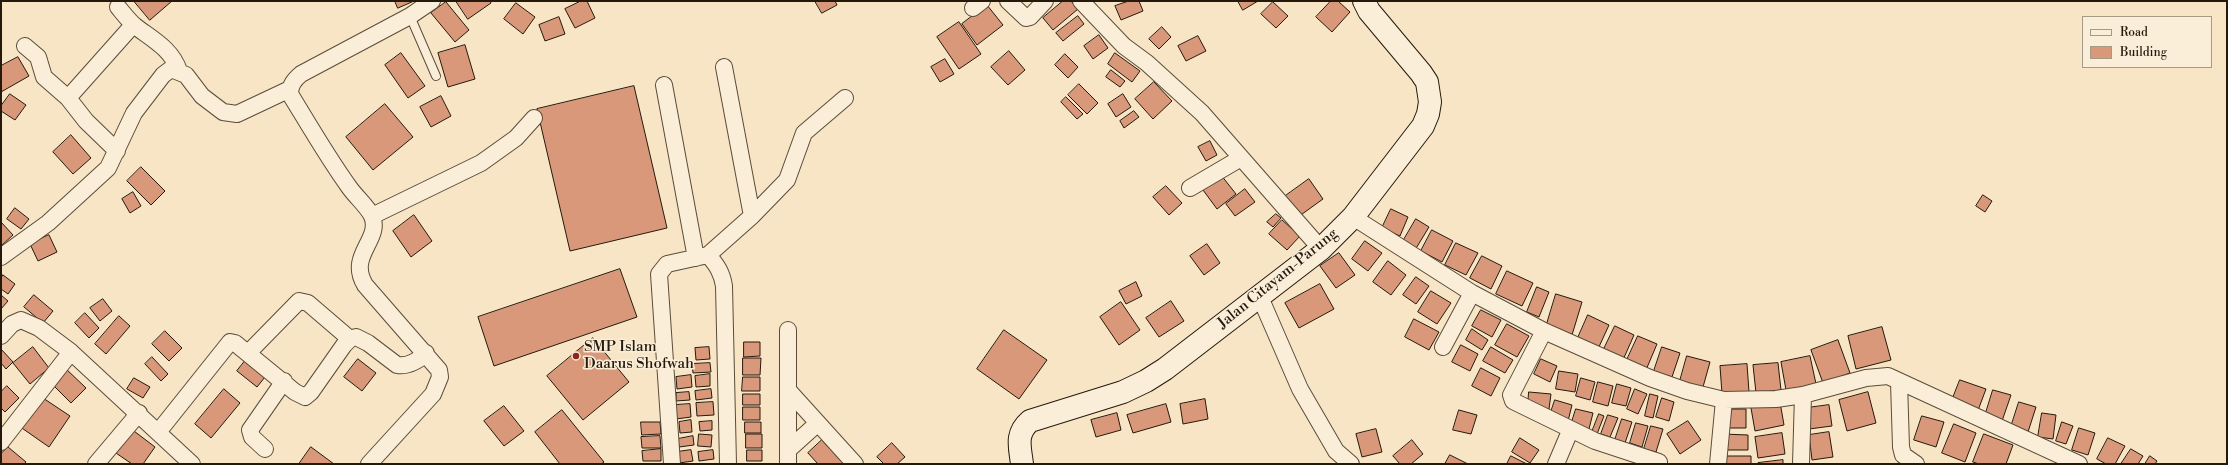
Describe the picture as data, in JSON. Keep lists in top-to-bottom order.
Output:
{
  "streets": {
    "street": ["Jalan Citayam-Parung"]
  },
  "places": ["SMP Islam Daarus Shofwah"],
  "legend": ["Road", "Building"]
}
